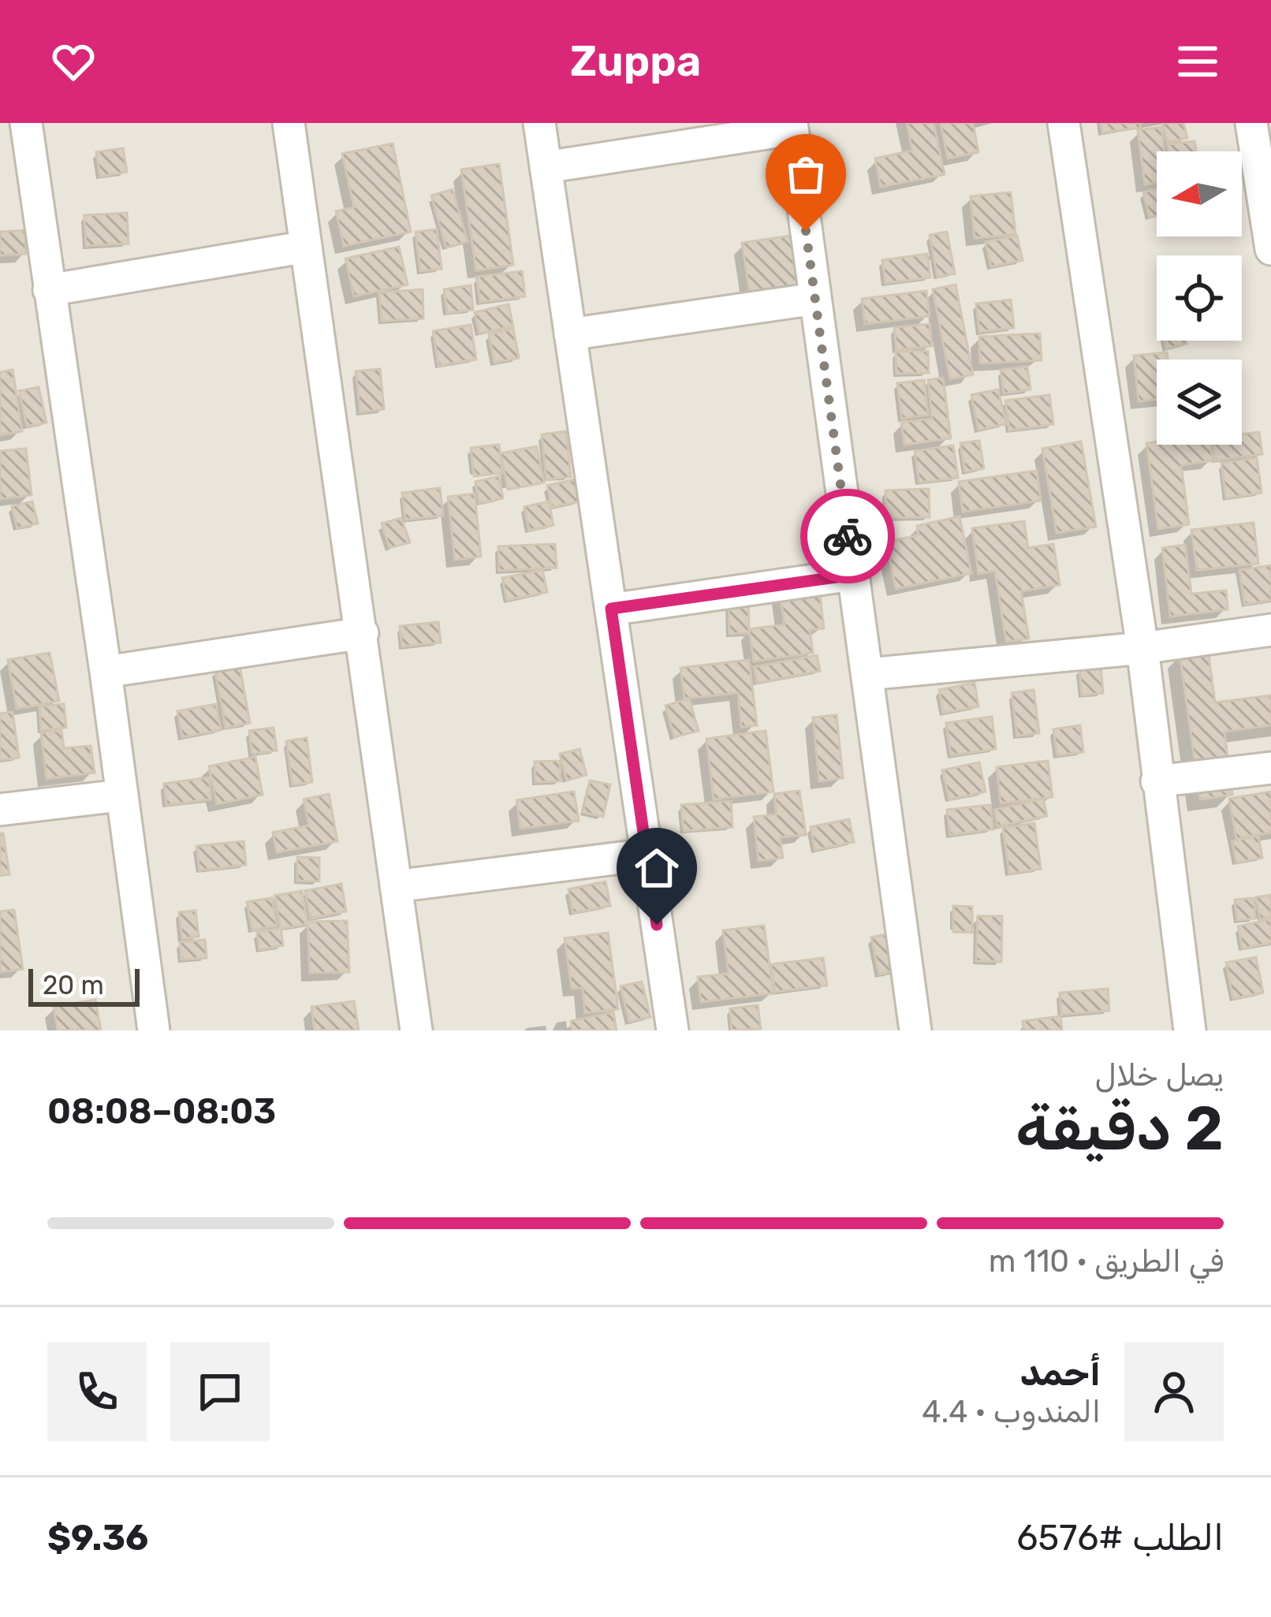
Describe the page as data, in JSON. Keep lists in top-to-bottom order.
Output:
{
  "scale_bar": "20 m",
  "north": "left",
  "page": {
    "header": "Zuppa",
    "scale": "20 m",
    "heading": ["2 دقيقة", "يصل خلال", "08:03–08:08"],
    "panel": [
      "أحمد",
      "المندوب · 4.4",
      "الطلب #6576",
      "$9.36"
    ],
    "bar": "في الطريق · 110 m"
  }
}
